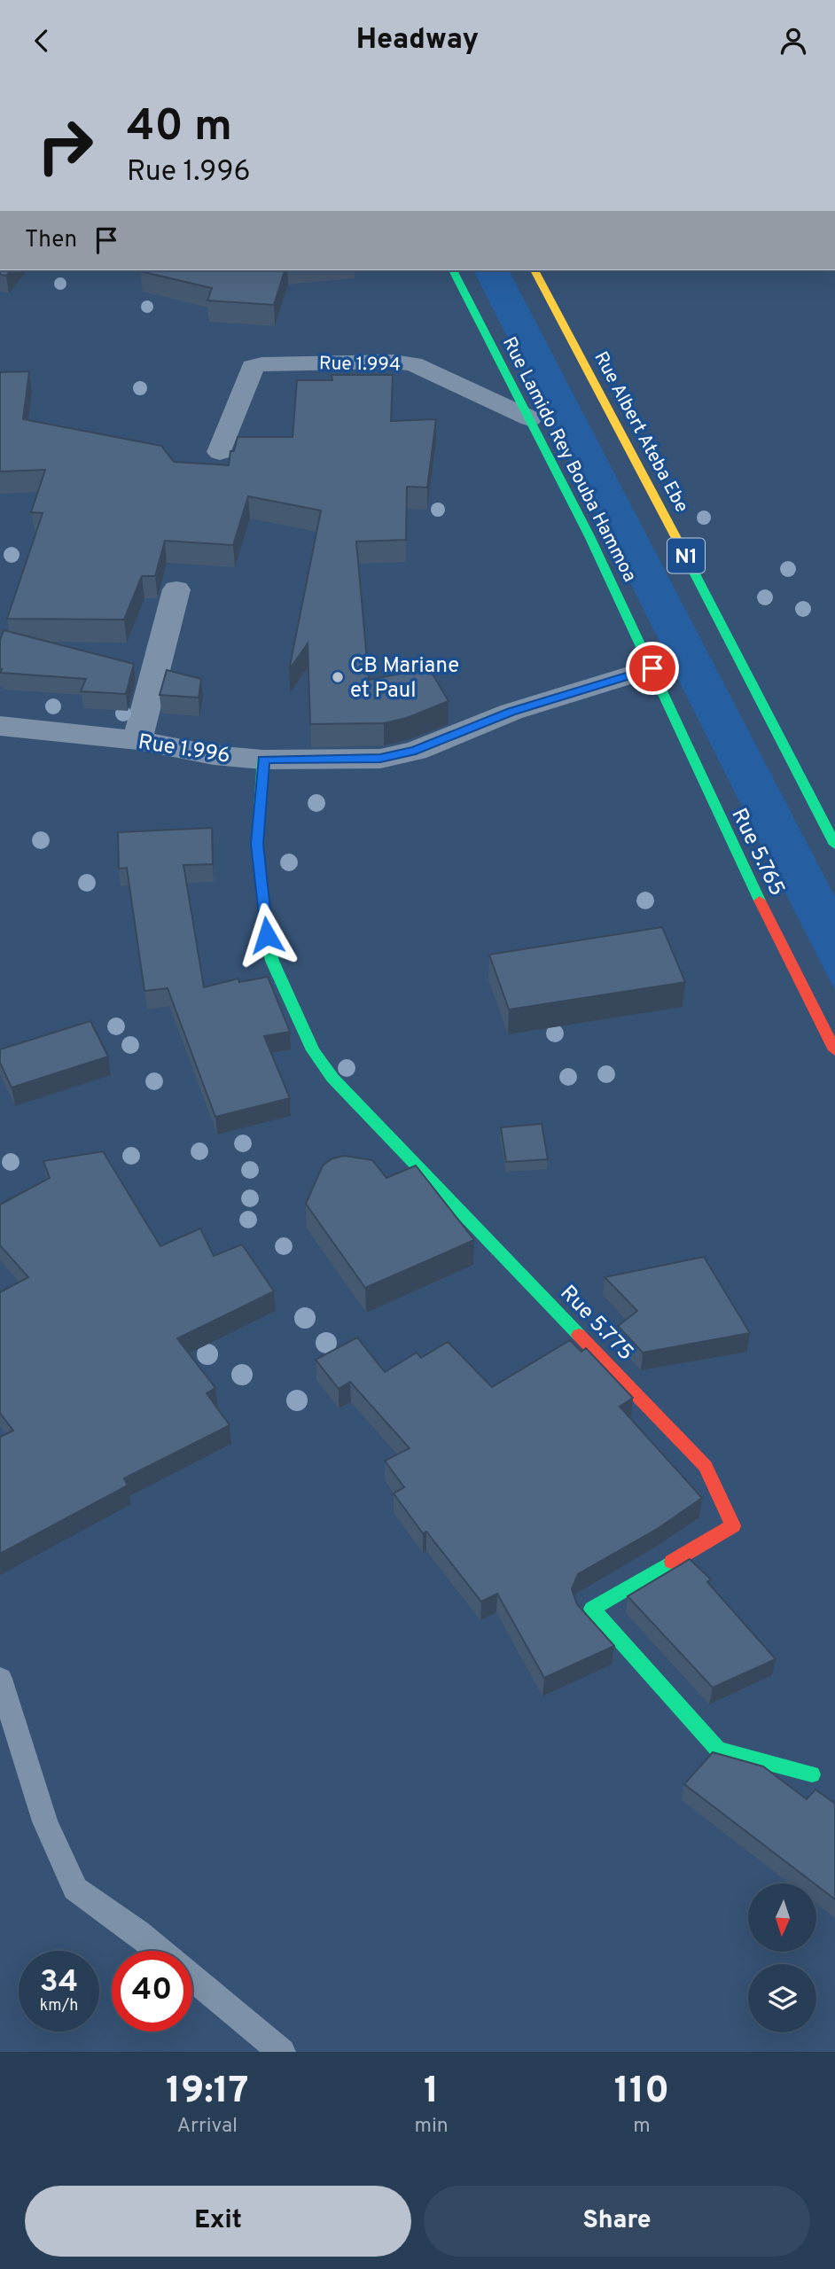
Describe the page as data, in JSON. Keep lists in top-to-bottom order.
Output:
{
  "streets": {
    "main road": [
      "Rue Albert Ateba Ebe",
      "Rue Lamido Rey Bouba Hammoa",
      "N1",
      "Rue 5.765",
      "Rue 5.775"
    ],
    "street": ["Rue 1.994", "Rue 1.996"]
  },
  "crossings": [
    ["Rue 1.994", "Rue Lamido Rey Bouba Hammoa"],
    ["Rue Lamido Rey Bouba Hammoa", "Rue 1.996"],
    ["Rue Lamido Rey Bouba Hammoa", "Rue 5.765"],
    ["Rue 1.996", "Rue 5.765"],
    ["Rue 1.996", "Rue 5.775"]
  ],
  "places": ["CB Mariane et Paul"],
  "north": "bottom",
  "page": {
    "header": "Headway",
    "turn": ["40 m", "Rue 1.996"],
    "then": "Then",
    "speed": "34 km/h",
    "limit": "40",
    "eta": [
      "19:17",
      "Arrival",
      "1",
      "min",
      "110",
      "m"
    ],
    "buttons": ["Exit", "Share"]
  }
}
